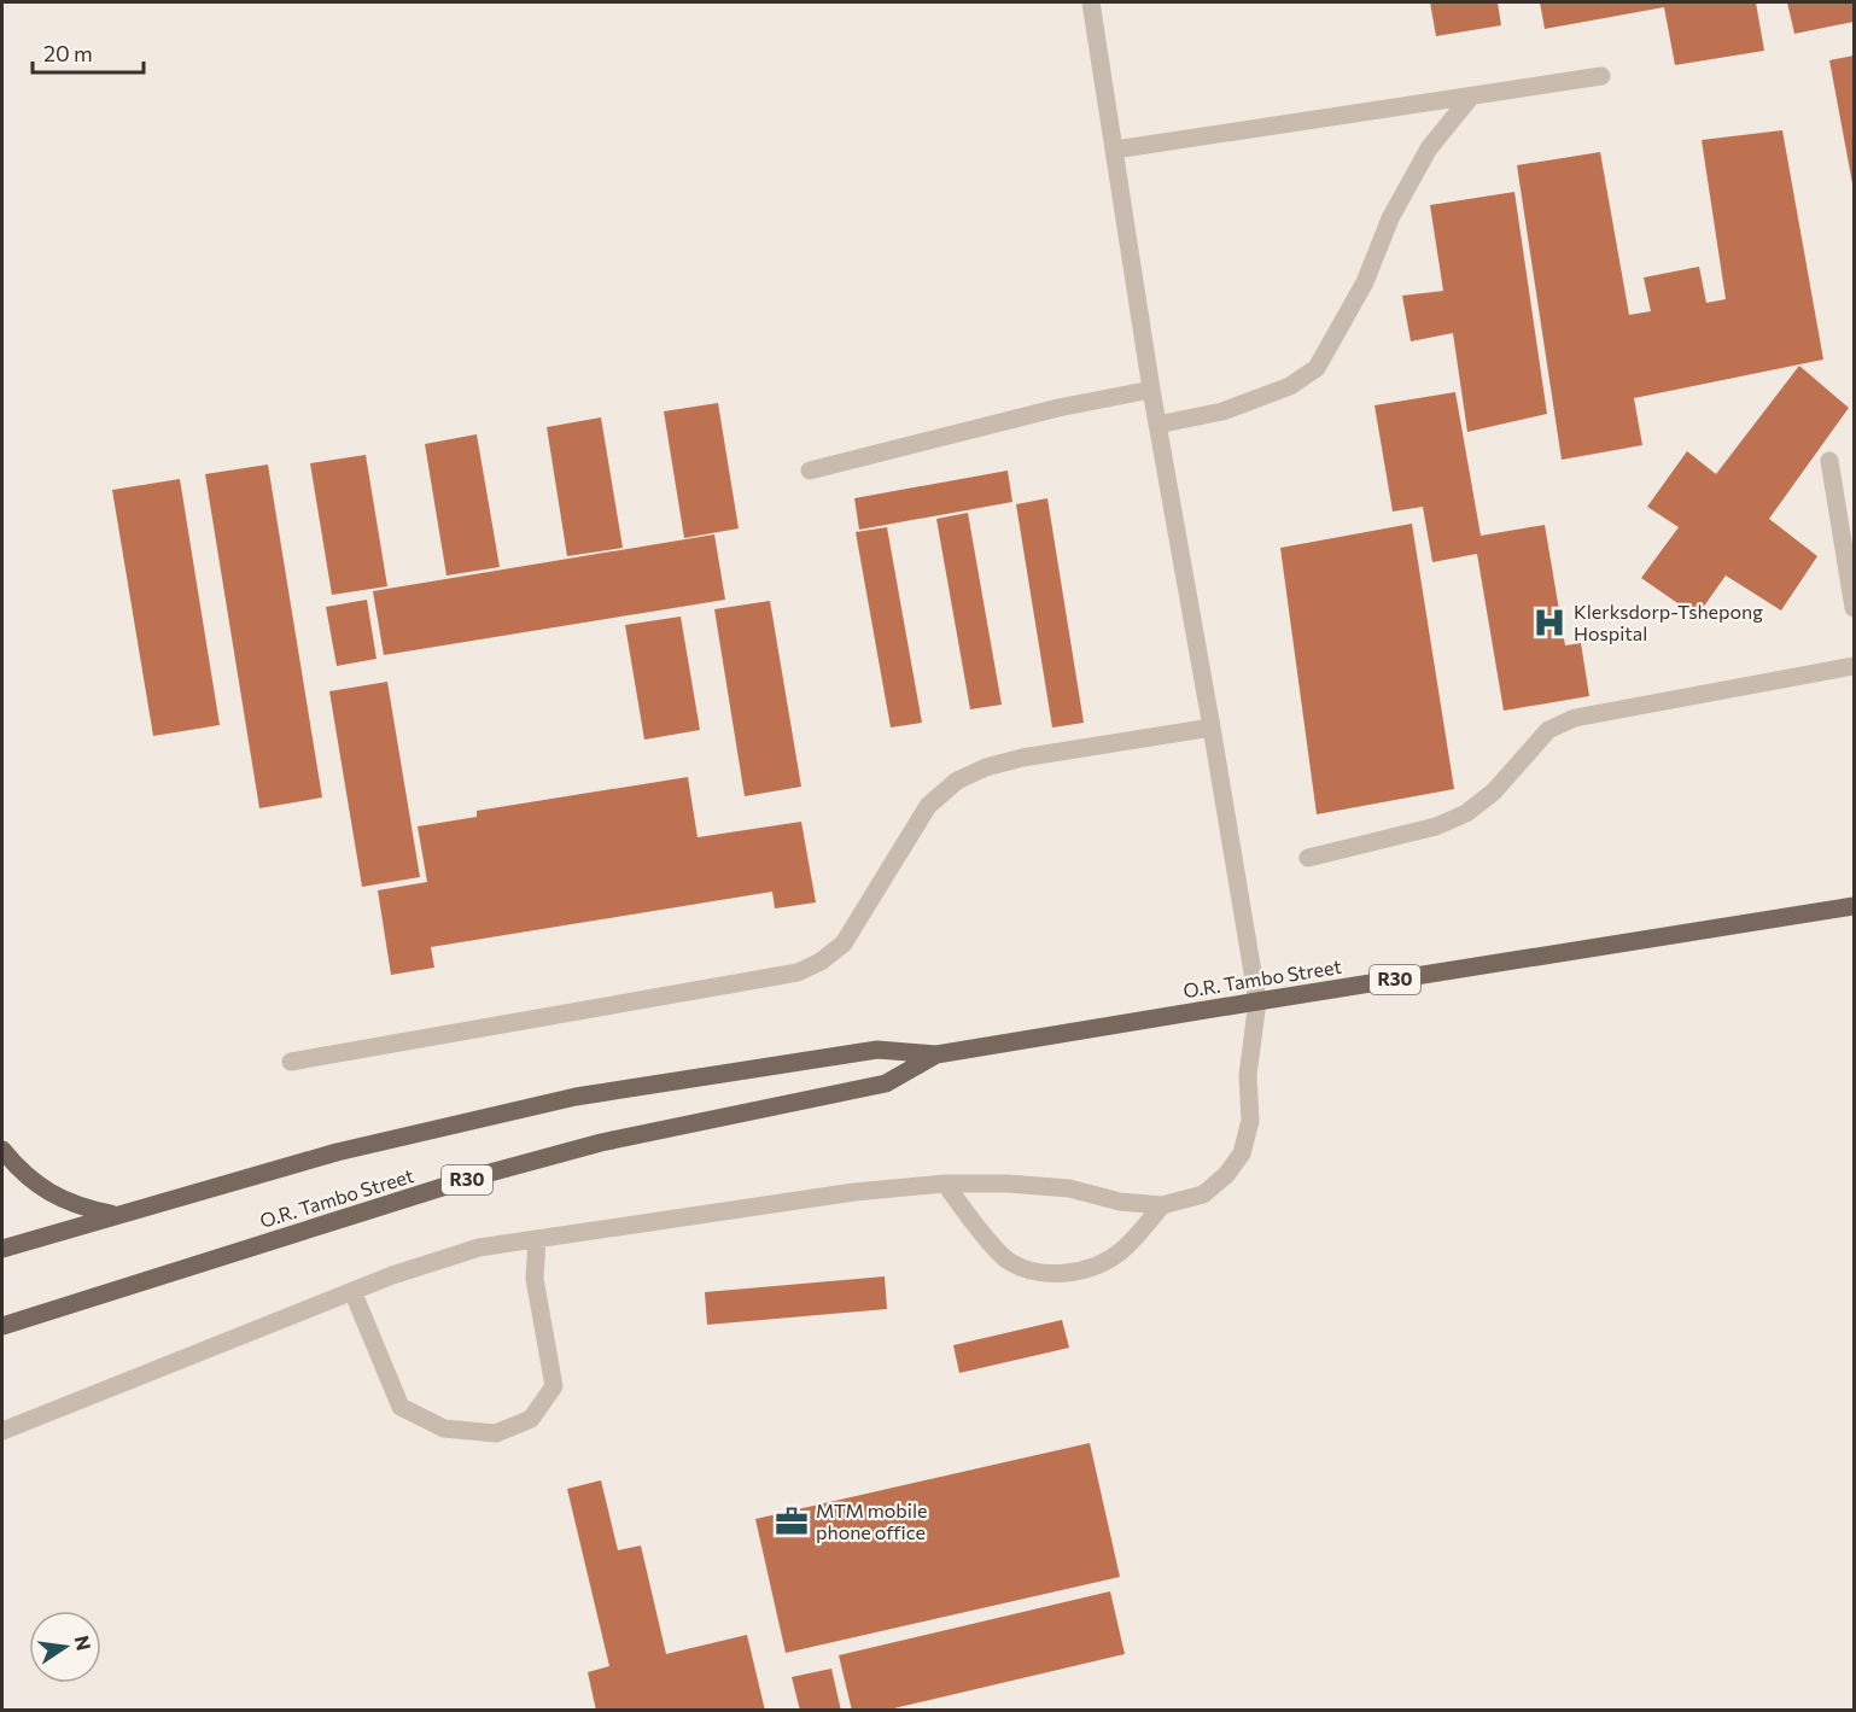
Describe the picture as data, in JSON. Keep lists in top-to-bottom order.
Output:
{
  "streets": {
    "main road": ["O.R. Tambo Street", "R30"]
  },
  "places": {
    "hospital": ["Klerksdorp-Tshepong Hospital"],
    "office": ["MTM mobile phone office"]
  },
  "scale_bar": "20 m",
  "north": "right"
}
